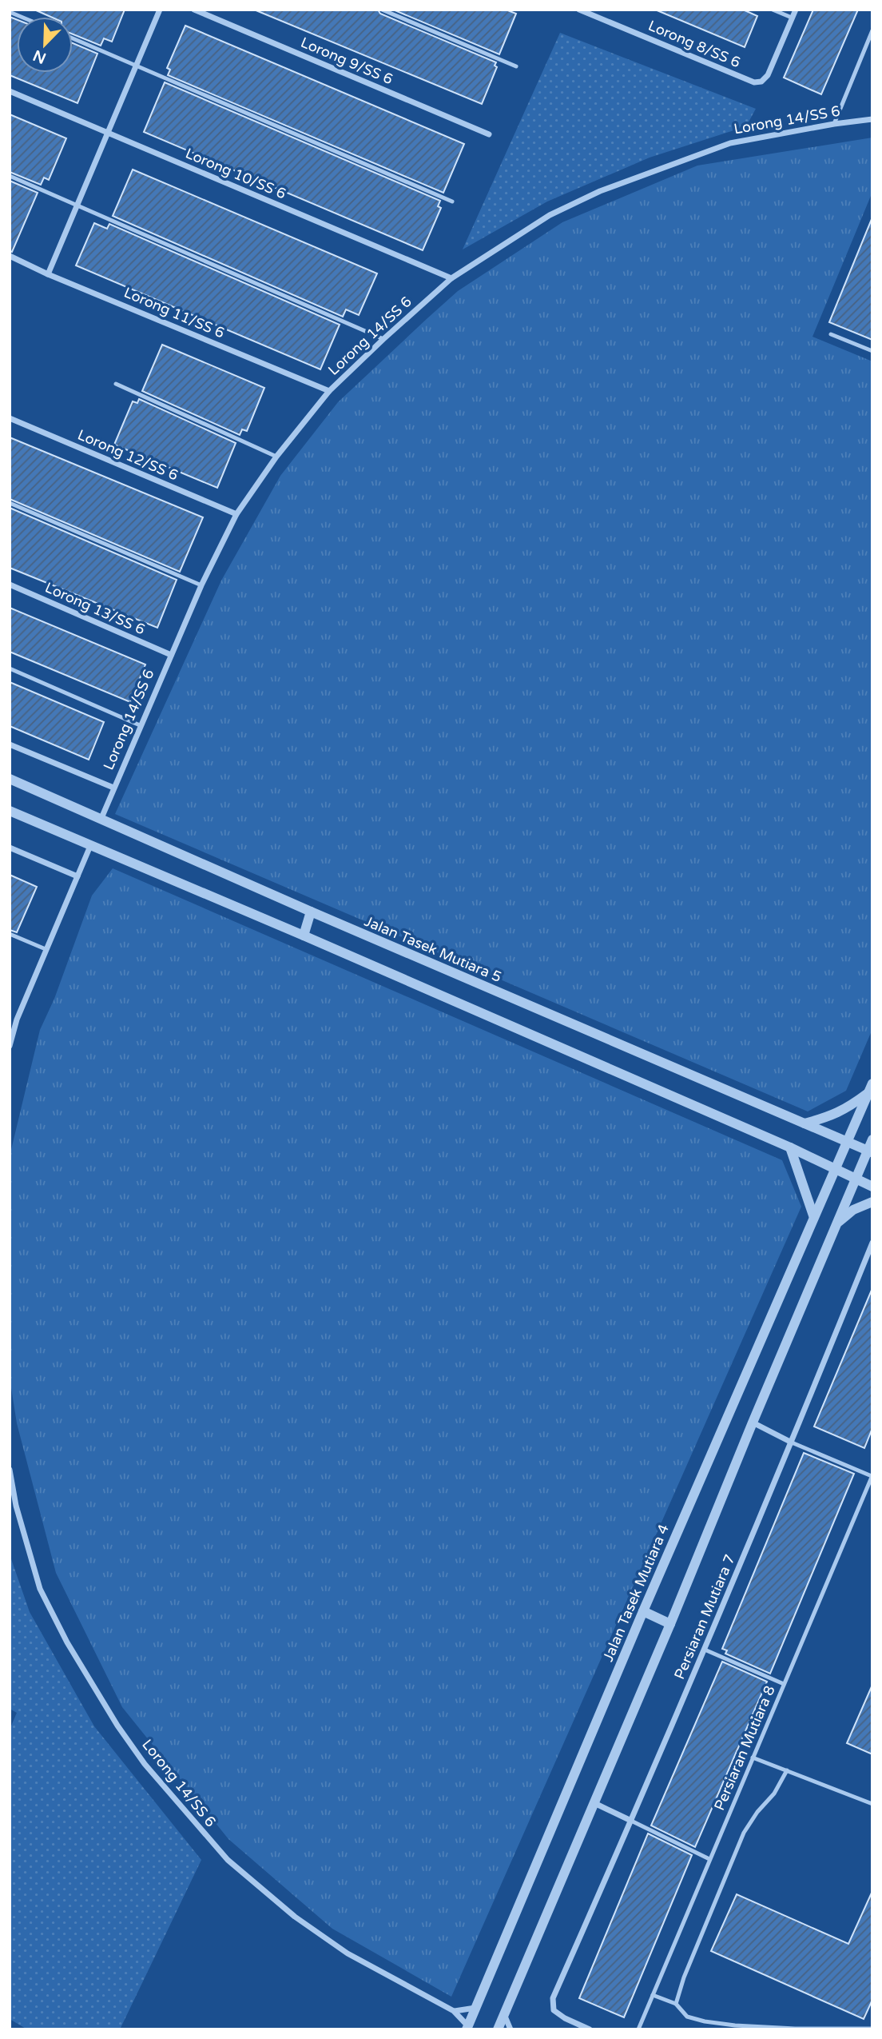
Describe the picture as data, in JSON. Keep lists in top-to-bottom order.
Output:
{
  "streets": {
    "street": [
      "Lorong 8/SS 6",
      "Lorong 9/SS 6",
      "Lorong 14/SS 6",
      "Lorong 10/SS 6",
      "Lorong 11/SS 6",
      "Lorong 12/SS 6",
      "Lorong 13/SS 6",
      "Jalan Tasek Mutiara 5",
      "Jalan Tasek Mutiara 4",
      "Persiaran Mutiara 7"
    ],
    "lane": ["Persiaran Mutiara 8"]
  },
  "crossings": [
    ["Lorong 14/SS 6", "Lorong 10/SS 6"],
    ["Lorong 14/SS 6", "Lorong 11/SS 6"],
    ["Lorong 14/SS 6", "Lorong 12/SS 6"],
    ["Lorong 14/SS 6", "Lorong 13/SS 6"],
    ["Lorong 14/SS 6", "Jalan Tasek Mutiara 5"],
    ["Lorong 14/SS 6", "Jalan Tasek Mutiara 4"],
    ["Jalan Tasek Mutiara 5", "Jalan Tasek Mutiara 4"]
  ],
  "north": "bottom left"
}
